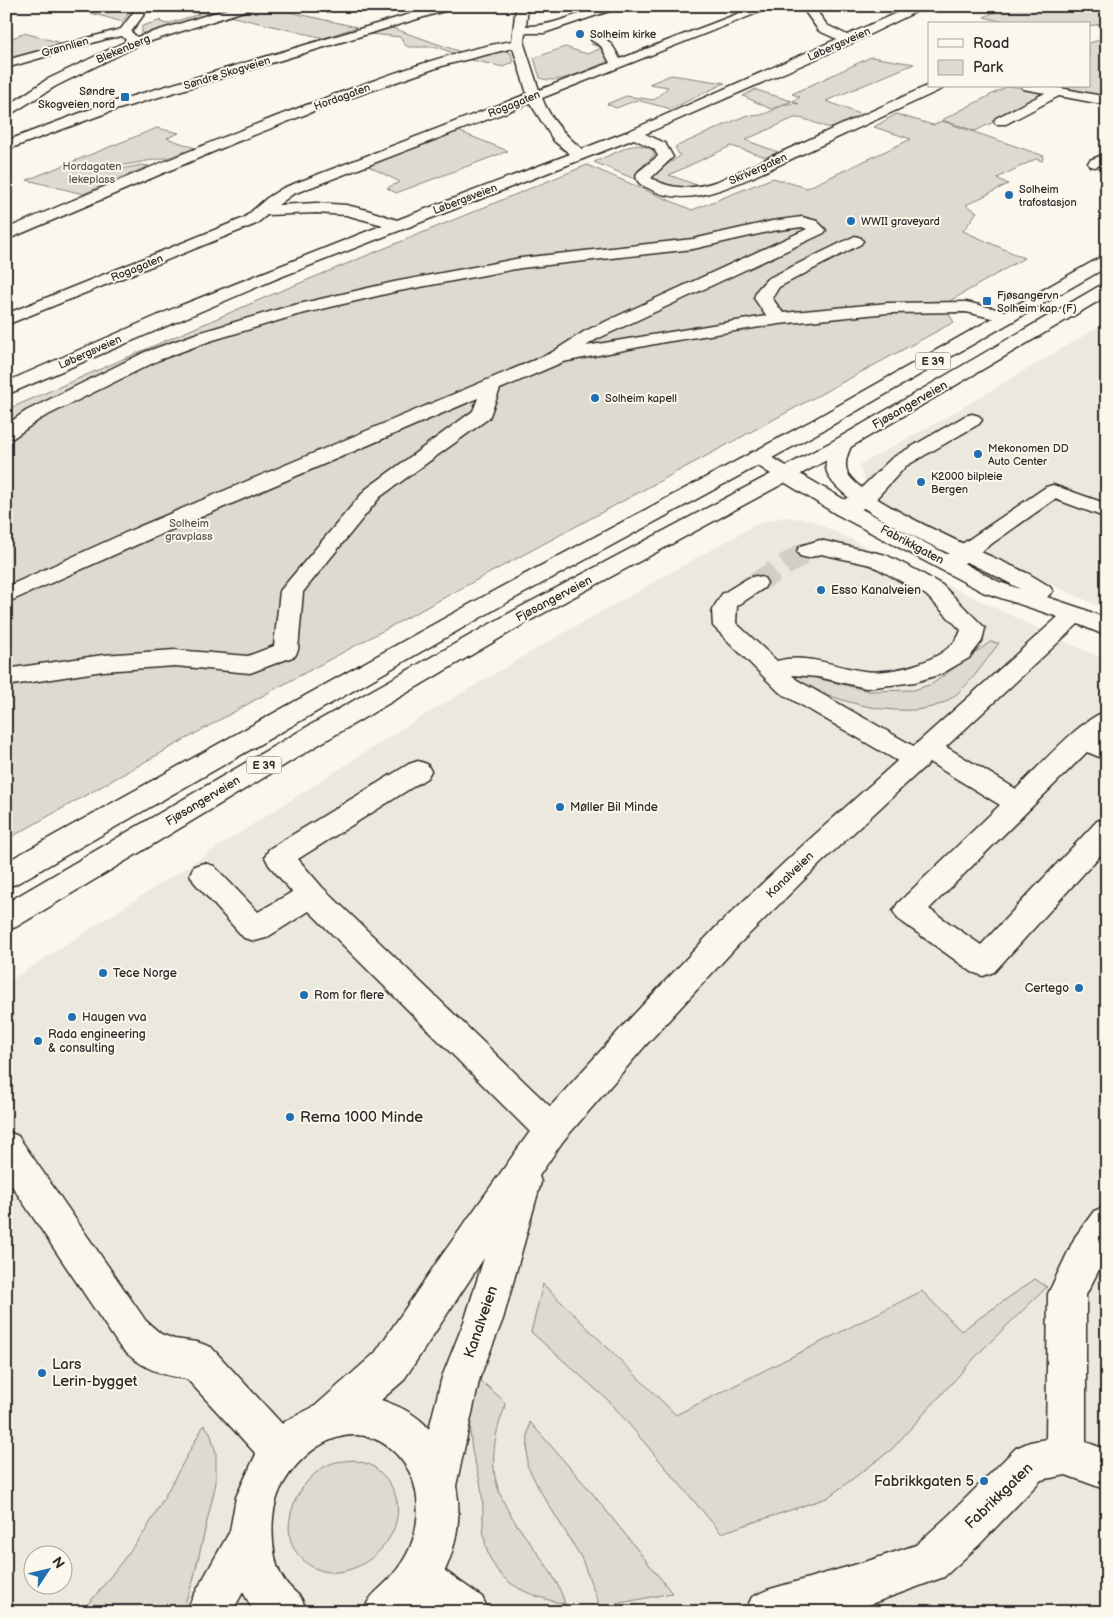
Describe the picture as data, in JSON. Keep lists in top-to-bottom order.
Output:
{
  "streets": {
    "main road": [
      "Løbergsveien",
      "Grønnlien",
      "Blekenberg",
      "Søndre Skogveien",
      "Hordagaten",
      "Rogagaten",
      "Skrivergaten",
      "E 39",
      "Fjøsangerveien",
      "Fabrikkgaten",
      "Kanalveien"
    ]
  },
  "crossings": [
    ["Løbergsveien", "Skrivergaten"],
    ["Blekenberg", "Søndre Skogveien"],
    ["E 39", "Fabrikkgaten"],
    ["Fjøsangerveien", "Fabrikkgaten"],
    ["Fabrikkgaten", "Kanalveien"]
  ],
  "parks": ["Hordagaten lekeplass", "Solheim gravplass"],
  "places": {
    "other": [
      "Solheim kirke",
      "Solheim trafostasjon",
      "WWII graveyard",
      "Solheim kapell",
      "Mekonomen DD Auto Center",
      "K2000 bilpleie Bergen",
      "Esso Kanalveien",
      "Møller Bil Minde",
      "Tece Norge",
      "Certego",
      "Rom for flere",
      "Haugen vva",
      "Rada engineering & consulting",
      "Rema 1000 Minde",
      "Lars Lerin-bygget",
      "Fabrikkgaten 5"
    ],
    "transit": ["Søndre Skogveien nord", "Fjøsangervn Solheim kap. (F)"]
  },
  "legend": ["Road", "Park"],
  "north": "top right"
}
